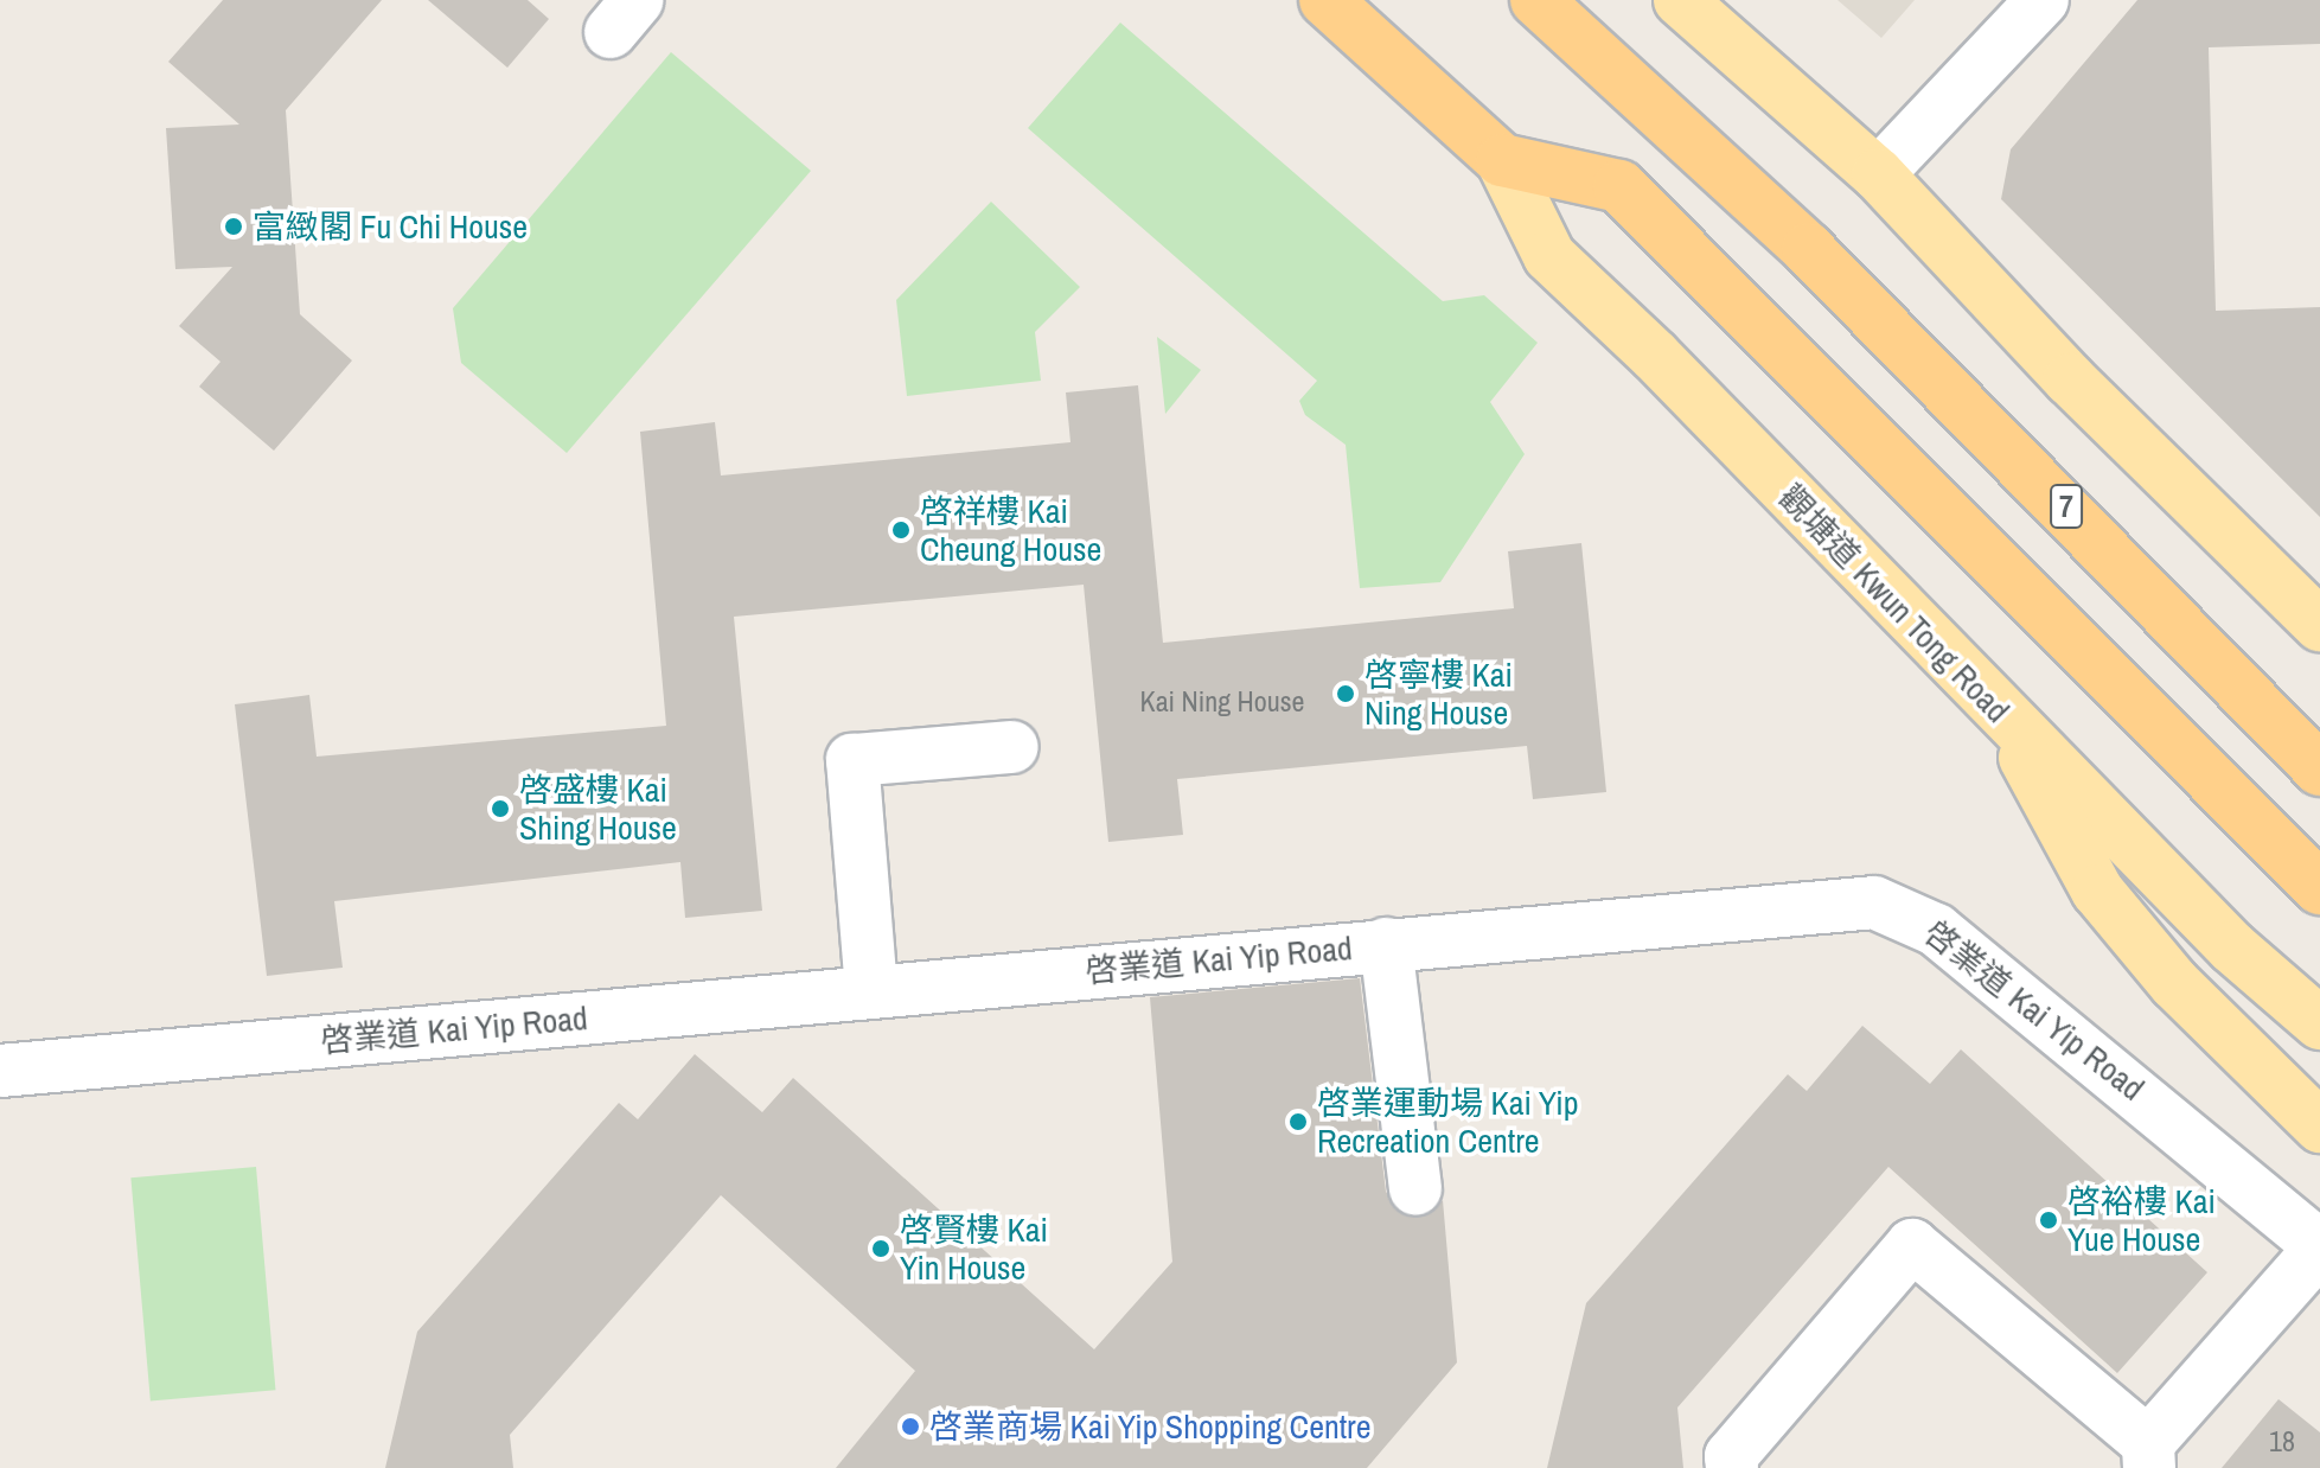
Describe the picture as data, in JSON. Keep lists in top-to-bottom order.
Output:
{
  "streets": {
    "highway": ["7", "觀塘道 Kwun Tong Road"],
    "street": ["啓業道 Kai Yip Road"]
  },
  "places": [
    "富緻閣 Fu Chi House",
    "啓祥樓 Kai Cheung House",
    "啓寧樓 Kai Ning House",
    "啓盛樓 Kai Shing House",
    "啓業運動場 Kai Yip Recreation Centre",
    "啓裕樓 Kai Yue House",
    "啓賢樓 Kai Yin House",
    "啓業商場 Kai Yip Shopping Centre"
  ],
  "house_numbers": ["Kai Ning House", "18"]
}
